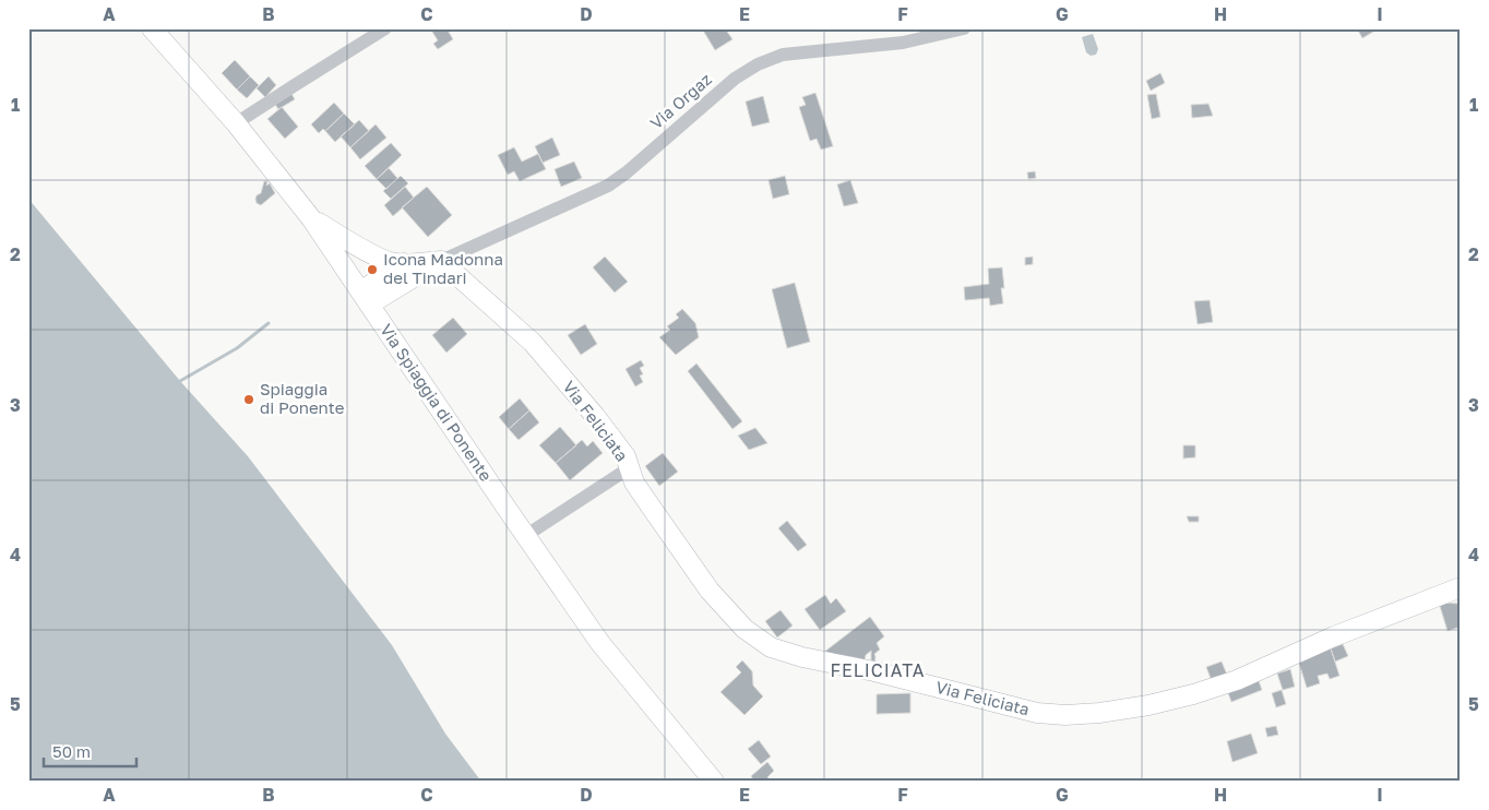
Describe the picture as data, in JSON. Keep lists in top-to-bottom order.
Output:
{
  "streets": {
    "street": ["Via Orgaz", "Via Spiaggia di Ponente", "Via Feliciata"]
  },
  "crossings": [
    ["Via Orgaz", "Via Feliciata"]
  ],
  "districts": ["FELICIATA"],
  "places": ["Icona Madonna del Tindari", "Spiaggia di Ponente"],
  "scale_bar": "50 m",
  "grid": {
    "columns": [
      "A",
      "B",
      "C",
      "D",
      "E",
      "F",
      "G",
      "H",
      "I"
    ],
    "rows": [
      "1",
      "2",
      "3",
      "4",
      "5"
    ]
  }
}
